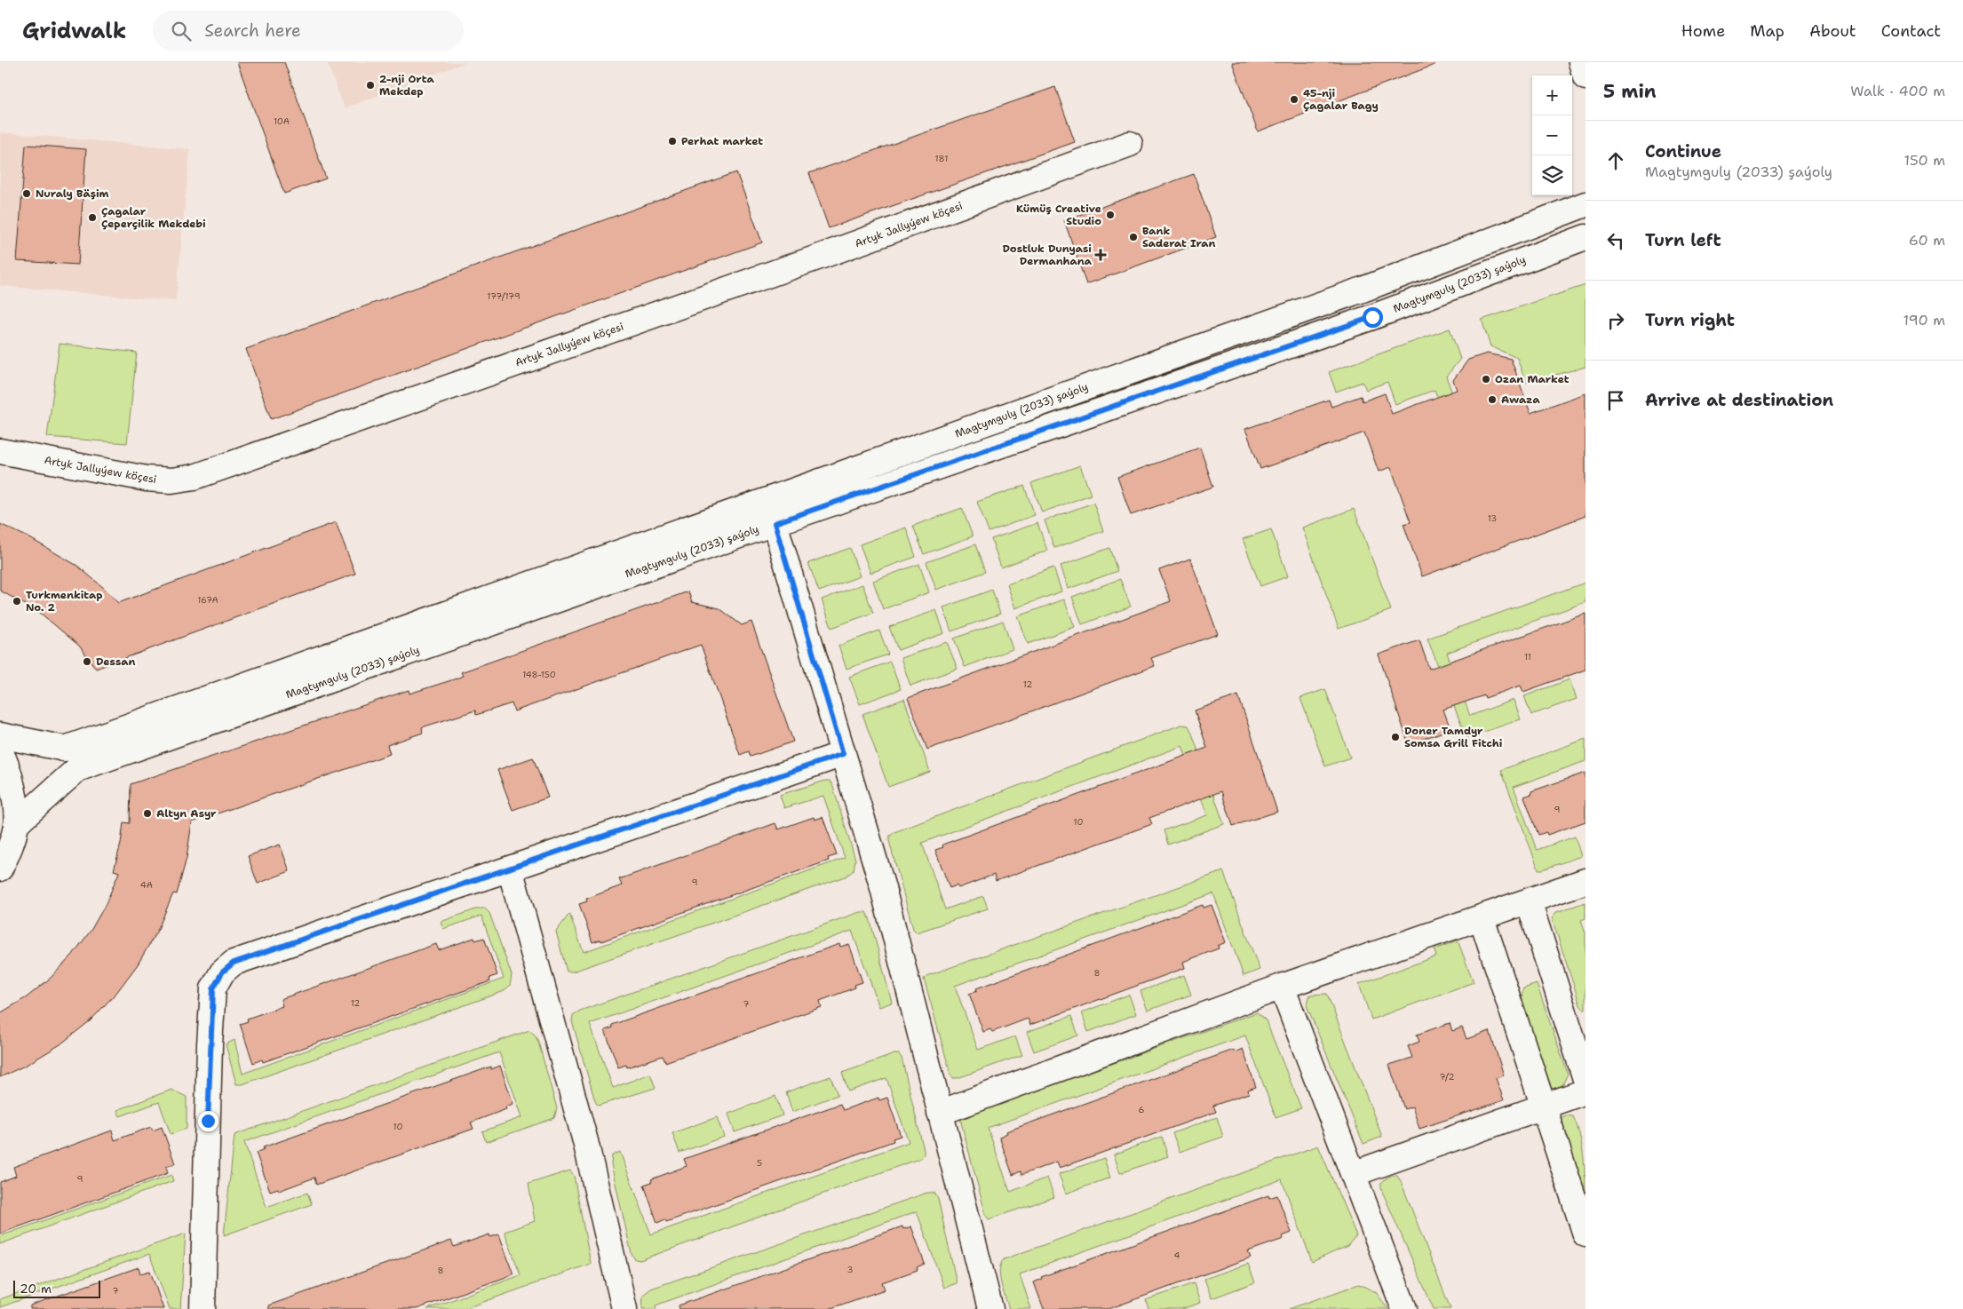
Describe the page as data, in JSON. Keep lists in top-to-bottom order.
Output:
{
  "streets": {
    "street": ["Artyk Jallyýew köçesi", "Magtymguly (2033) şaýoly"]
  },
  "places": {
    "other": [
      "2-nji Orta Mekdep",
      "45-nji Çagalar Bagy",
      "Perhat market",
      "Nuraly Bäşim",
      "Kümüş Creative Studio",
      "Çagalar Çeperçilik Mekdebi",
      "Bank Saderat Iran",
      "Ozan Market",
      "Awaza",
      "Turkmenkitap No. 2",
      "Dessan",
      "Doner Tamdyr Somsa Grill Fitchi",
      "Altyn Asyr"
    ],
    "health": ["Dostluk Dunyasi Dermanhana"]
  },
  "house_numbers": [
    "10А",
    "181",
    "177/179",
    "13",
    "167A",
    "11",
    "148-150",
    "12",
    "9",
    "10",
    "9",
    "4A",
    "8",
    "12",
    "7",
    "7/2",
    "6",
    "10",
    "5",
    "9",
    "4",
    "3",
    "8",
    "7"
  ],
  "scale_bar": "20 m",
  "page": {
    "header": "Gridwalk",
    "search": "Search here",
    "nav": [
      "Home",
      "Map",
      "About",
      "Contact"
    ],
    "heading": ["5 min", "Walk · 400 m"],
    "map_buttons": ["+", "−"],
    "list": [
      ["Continue", "Magtymguly (2033) şaýoly", "150 m"],
      ["Turn left", "60 m"],
      ["Turn right", "190 m"],
      "Arrive at destination"
    ],
    "scale": "20 m"
  }
}
